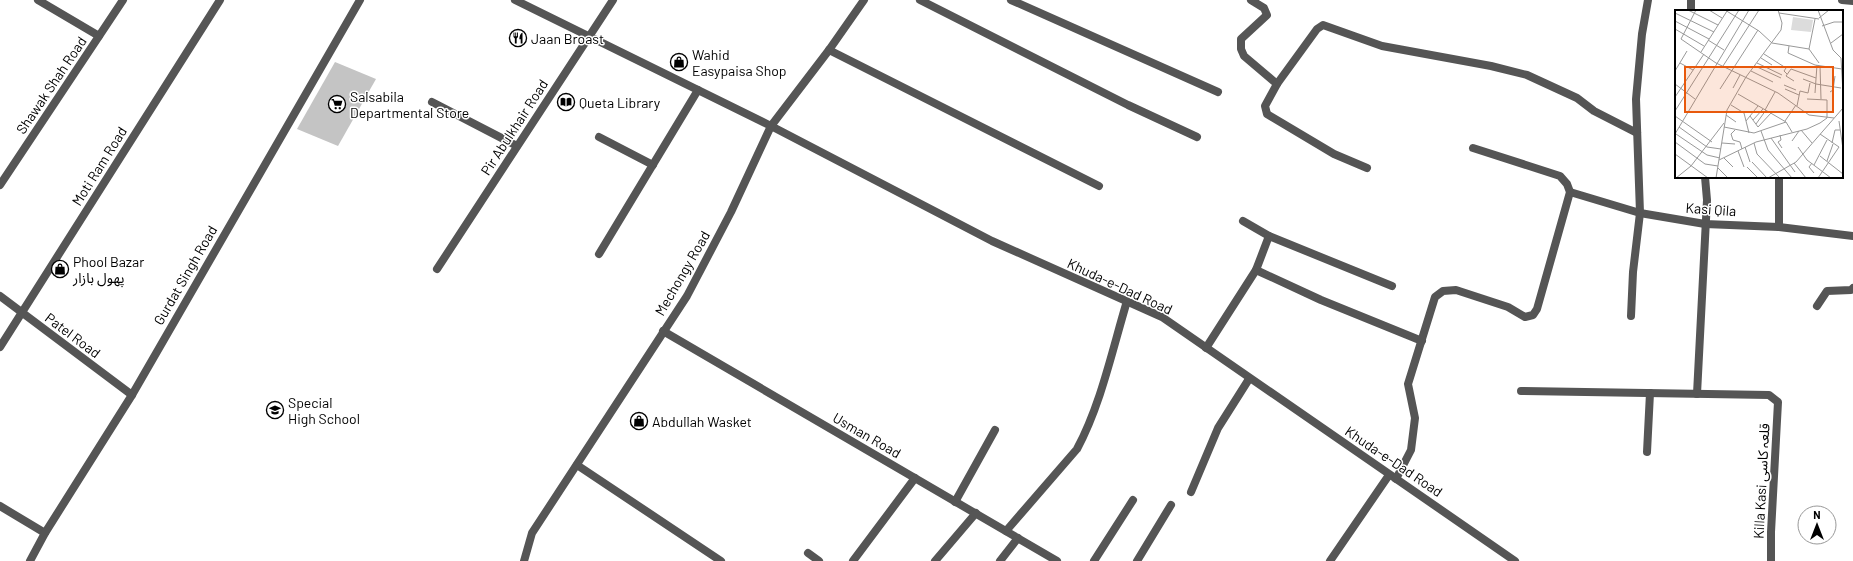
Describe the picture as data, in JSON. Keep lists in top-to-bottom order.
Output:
{
  "streets": {
    "street": [
      "Shawak Shah Road",
      "Pir Abulkhair Road",
      "Moti Ram Road",
      "Kasi Qila",
      "Mechongy Road",
      "Gurdat Singh Road",
      "Khuda-e-Dad Road",
      "Patel Road",
      "Usman Road",
      "Killa Kasi قلعہ کاسی"
    ]
  },
  "crossings": [
    ["Pir Abulkhair Road", "Khuda-e-Dad Road"],
    ["Moti Ram Road", "Patel Road"],
    ["Mechongy Road", "Khuda-e-Dad Road"],
    ["Mechongy Road", "Usman Road"],
    ["Gurdat Singh Road", "Patel Road"]
  ],
  "places": {
    "restaurant": ["Jaan Broast"],
    "shop": ["Wahid Easypaisa Shop", "Phool Bazar پھول بازار", "Abdullah Wasket"],
    "library": ["Queta Library"],
    "supermarket": ["Salsabila Departmental Store"],
    "school or university": ["Special High School"]
  },
  "north": "top"
}
